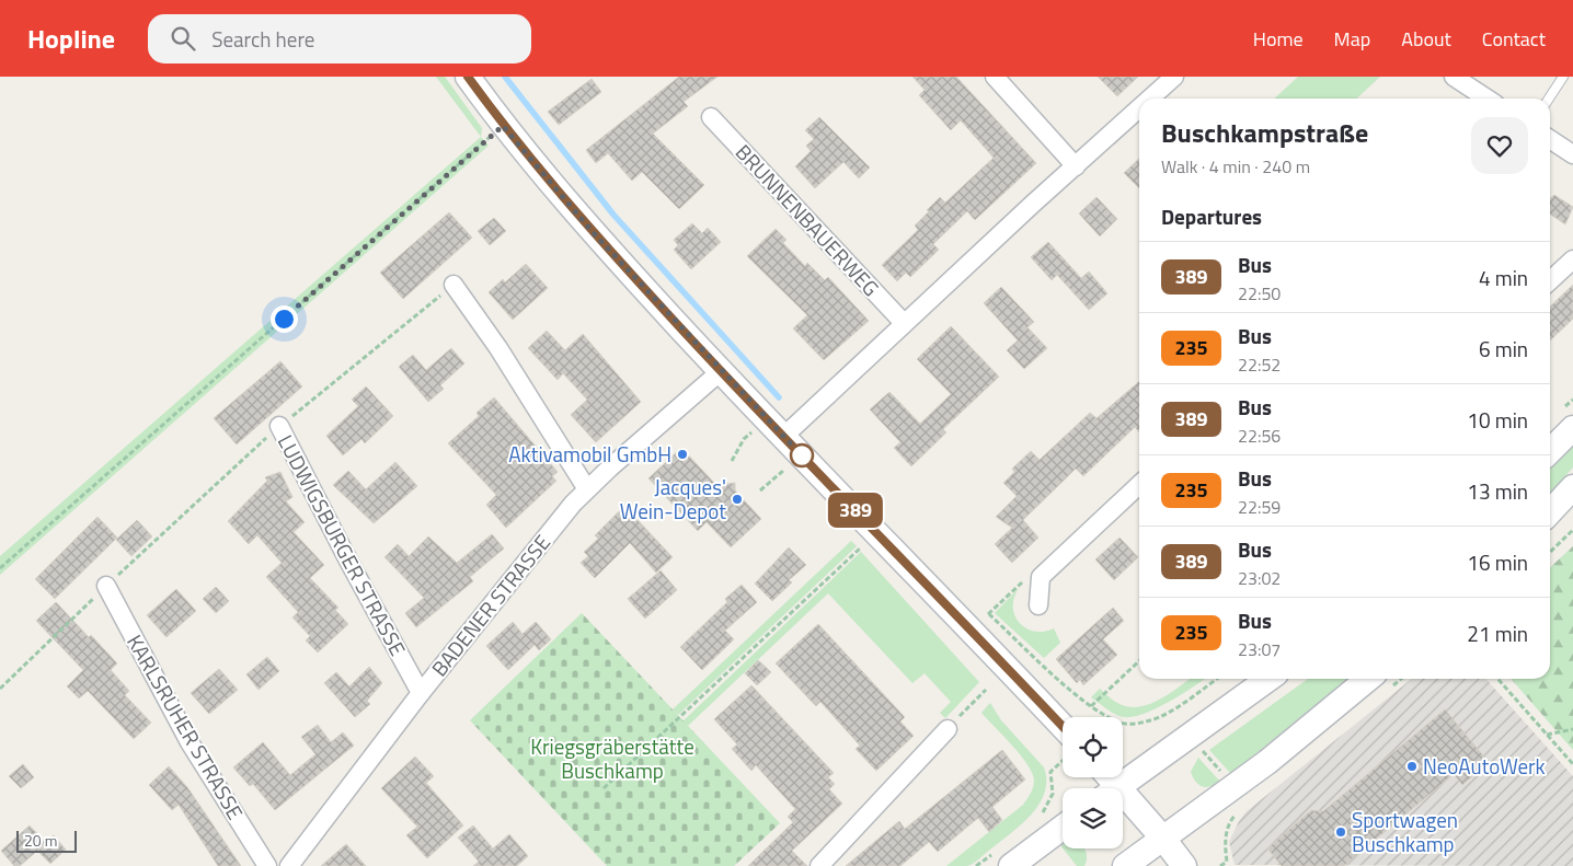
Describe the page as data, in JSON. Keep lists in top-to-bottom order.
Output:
{
  "streets": {
    "street": [
      "BRUNNENBAUERWEG",
      "LUDWIGSBURGER STRASSE",
      "BADENER STRASSE",
      "KARLSRUHER STRASSE"
    ]
  },
  "crossings": [
    ["LUDWIGSBURGER STRASSE", "BADENER STRASSE"]
  ],
  "parks": ["Kriegsgräberstätte Buschkamp"],
  "places": [
    "Aktivamobil GmbH",
    "Jacques' Wein-Depot",
    "NeoAutoWerk",
    "Sportwagen Buschkamp"
  ],
  "lines": ["bus line 389"],
  "scale_bar": "20 m",
  "page": {
    "header": "Hopline",
    "search": "Search here",
    "nav": [
      "Home",
      "Map",
      "About",
      "Contact"
    ],
    "on_map": "389",
    "heading": [
      ["Buschkampstraße", "Walk · 4 min · 240 m"],
      "Departures"
    ],
    "list": [
      {
        "mark": "389",
        "name": "Bus",
        "note": "22:50",
        "value": "4 min"
      },
      {
        "mark": "235",
        "name": "Bus",
        "note": "22:52",
        "value": "6 min"
      },
      {
        "mark": "389",
        "name": "Bus",
        "note": "22:56",
        "value": "10 min"
      },
      {
        "mark": "235",
        "name": "Bus",
        "note": "22:59",
        "value": "13 min"
      },
      {
        "mark": "389",
        "name": "Bus",
        "note": "23:02",
        "value": "16 min"
      },
      {
        "mark": "235",
        "name": "Bus",
        "note": "23:07",
        "value": "21 min"
      }
    ],
    "scale": "20 m"
  }
}
